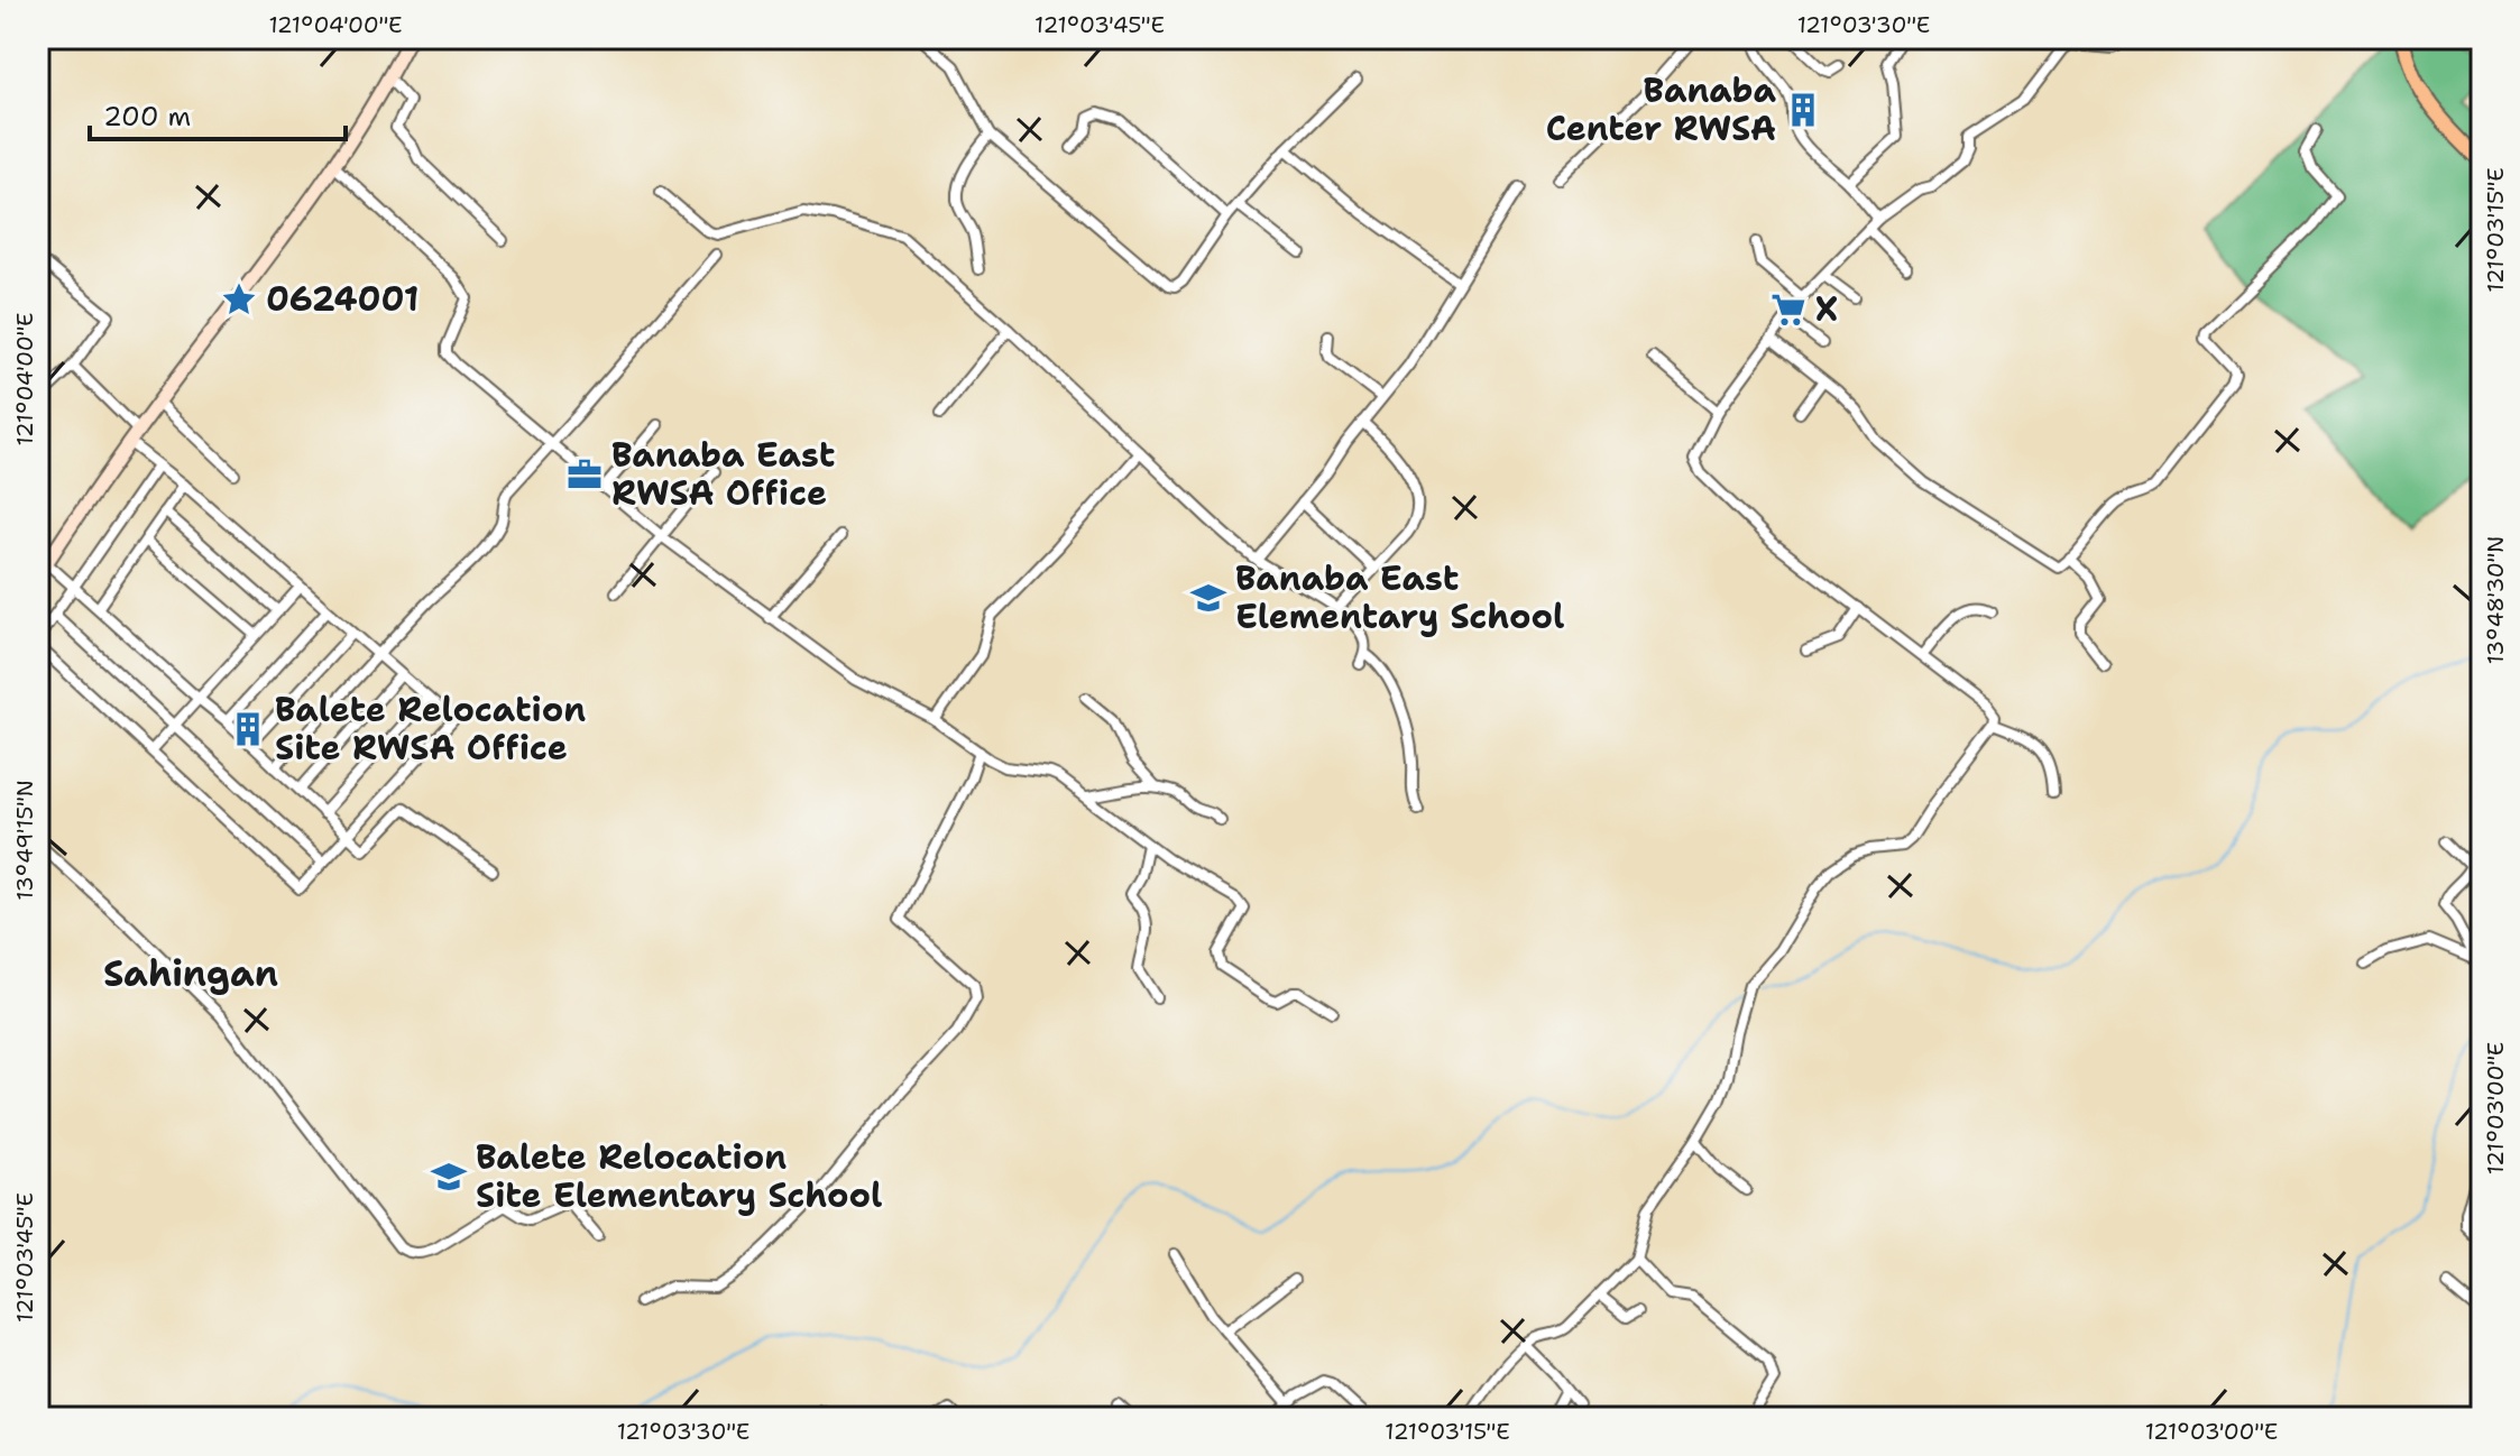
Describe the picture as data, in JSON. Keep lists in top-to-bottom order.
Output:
{
  "districts": ["Sahingan"],
  "places": {
    "building": ["Banaba Center RWSA", "Balete Relocation Site RWSA Office"],
    "place": ["0624001"],
    "supermarket": ["X"],
    "office": ["Banaba East RWSA Office"],
    "school or university": ["Banaba East Elementary School", "Balete Relocation Site Elementary School"]
  },
  "scale_bar": "200 m",
  "coordinates": [
    "121°04'00\"E",
    "121°03'45\"E",
    "121°03'30\"E",
    "121°03'15\"E",
    "13°48'30\"N",
    "13°49'15\"N",
    "121°03'00\"E"
  ]
}
